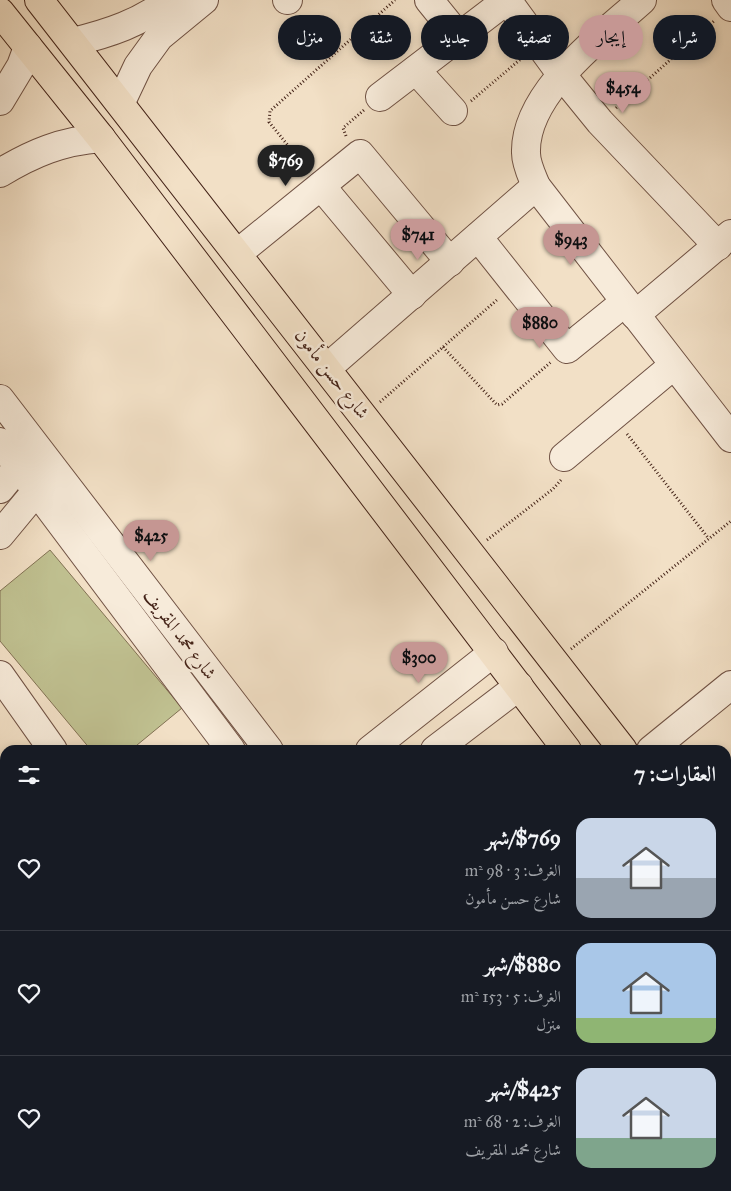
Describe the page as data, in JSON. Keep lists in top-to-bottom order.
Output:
{
  "streets": {
    "main road": ["شارع حسن مأمون"],
    "street": ["شارع محمد المقريف"]
  },
  "page": {
    "chip": [
      "شراء",
      "إيجار",
      "تصفية",
      "جديد",
      "شقة",
      "منزل"
    ],
    "price": [
      "$454",
      "$769",
      "$741",
      "$943",
      "$880",
      "$425",
      "$300"
    ],
    "heading": "العقارات: 7",
    "list": [
      {
        "name": "$769/شهر",
        "note": "الغرف: 3 · 98 m² · شارع حسن مأمون"
      },
      {
        "name": "$880/شهر",
        "note": "الغرف: 5 · 153 m² · منزل"
      },
      {
        "name": "$425/شهر",
        "note": "الغرف: 2 · 68 m² · شارع محمد المقريف"
      }
    ]
  }
}
